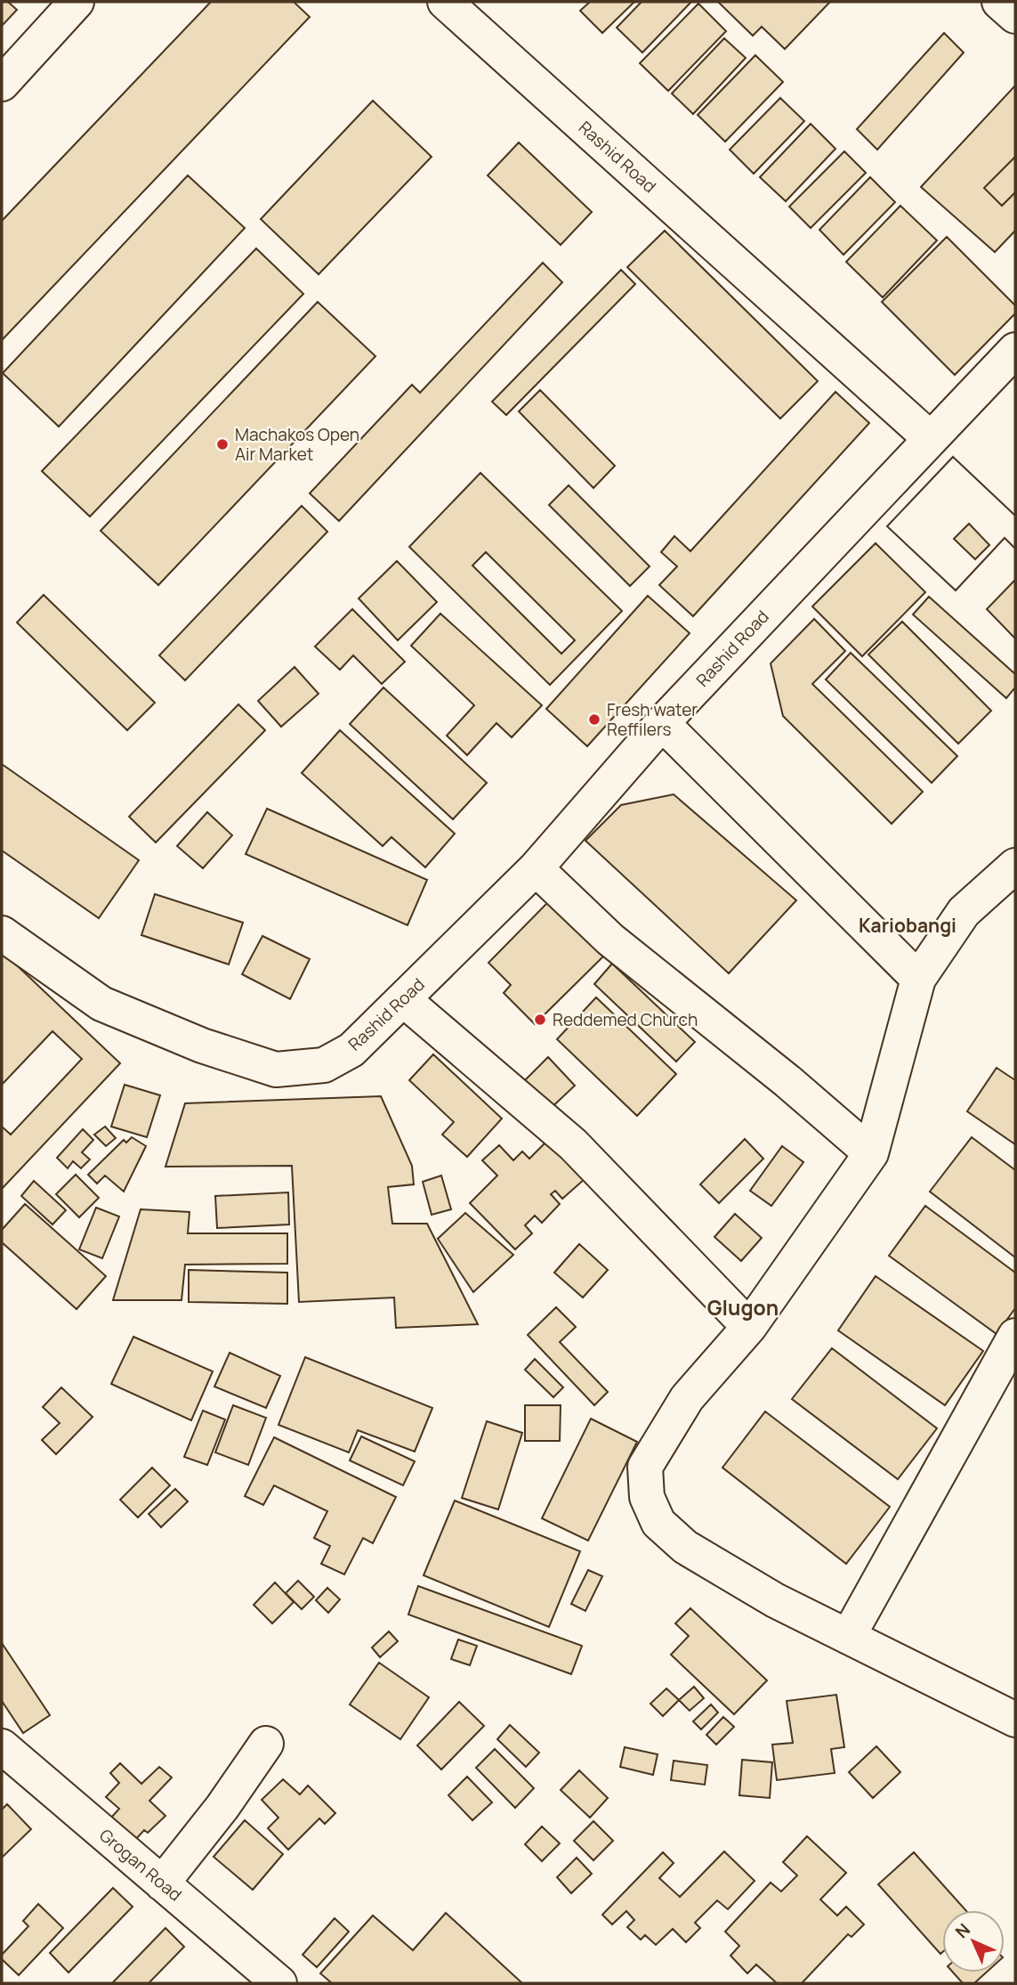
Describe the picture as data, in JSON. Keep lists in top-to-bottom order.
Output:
{
  "streets": {
    "street": ["Rashid Road", "Grogan Road"]
  },
  "districts": ["Kariobangi", "Glugon"],
  "places": ["Machakos Open Air Market", "Fresh water Reffilers", "Reddemed Church"],
  "north": "top left"
}
